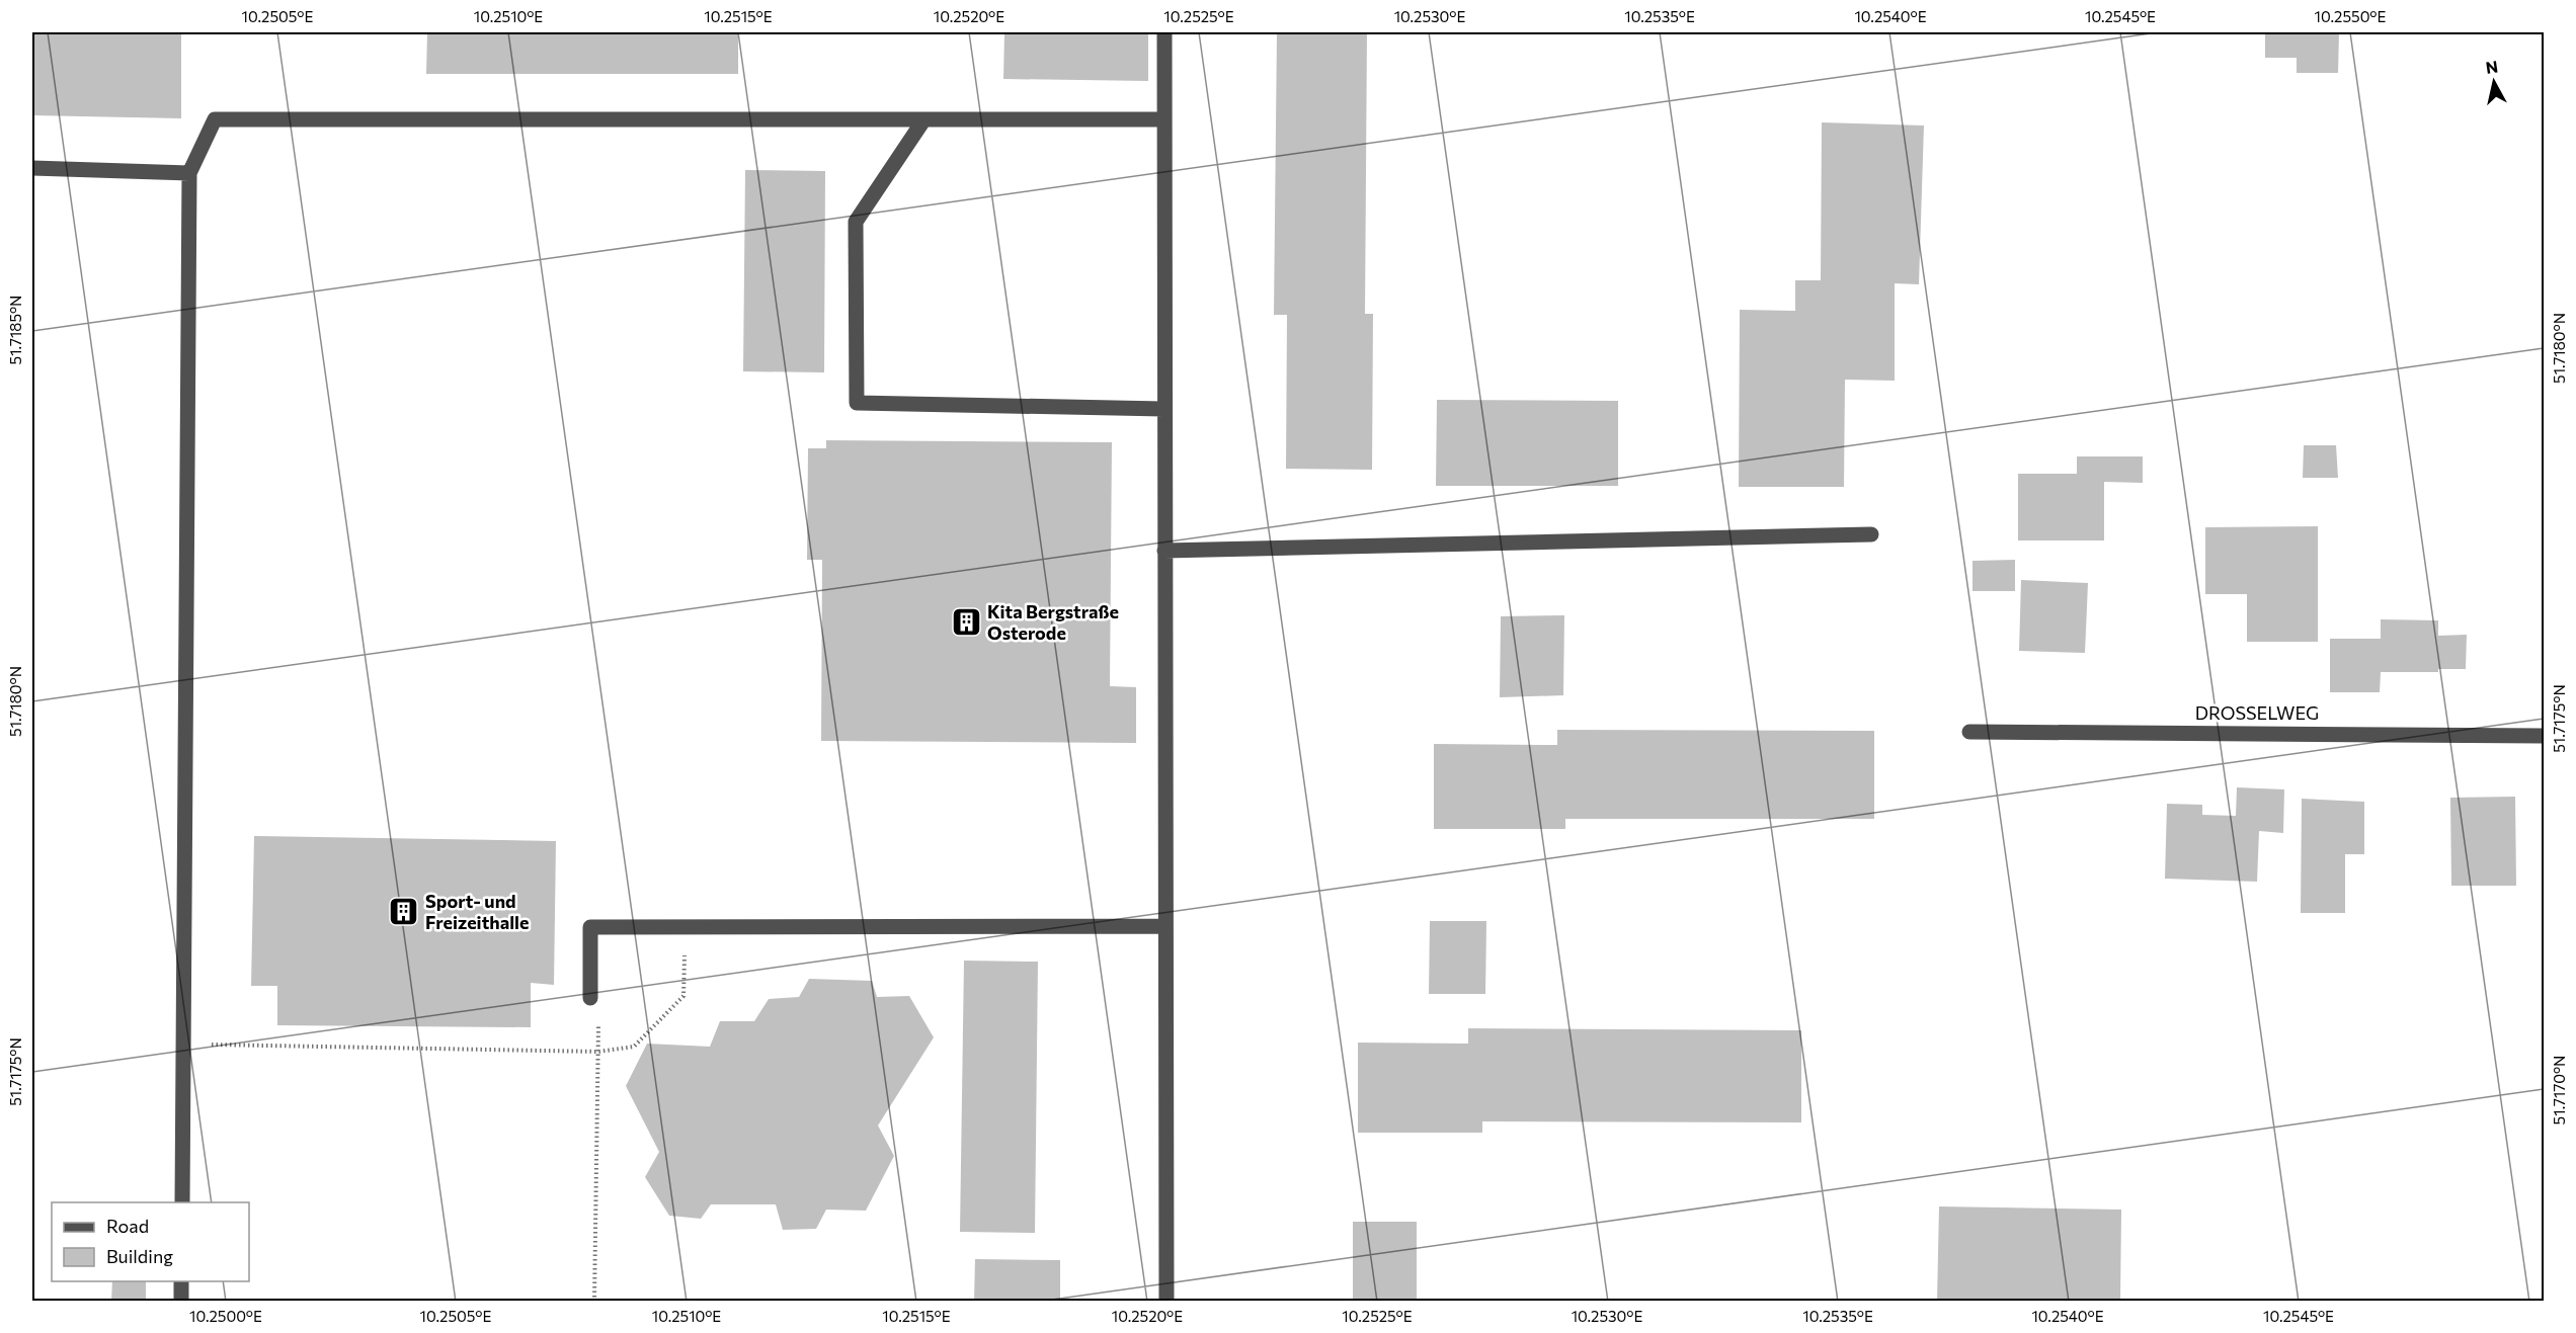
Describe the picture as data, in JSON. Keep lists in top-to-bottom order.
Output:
{
  "streets": {
    "lane": ["DROSSELWEG"]
  },
  "places": {
    "building": ["Kita Bergstraße Osterode", "Sport- und Freizeithalle"]
  },
  "legend": ["Road", "Building"],
  "north": "top",
  "coordinates": [
    "10.2505°E",
    "10.2510°E",
    "10.2515°E",
    "10.2520°E",
    "10.2525°E",
    "10.2530°E",
    "10.2535°E",
    "10.2540°E",
    "10.2545°E",
    "10.2550°E",
    "51.7185°N",
    "51.7180°N",
    "51.7175°N",
    "51.7170°N",
    "10.2500°E"
  ]
}
